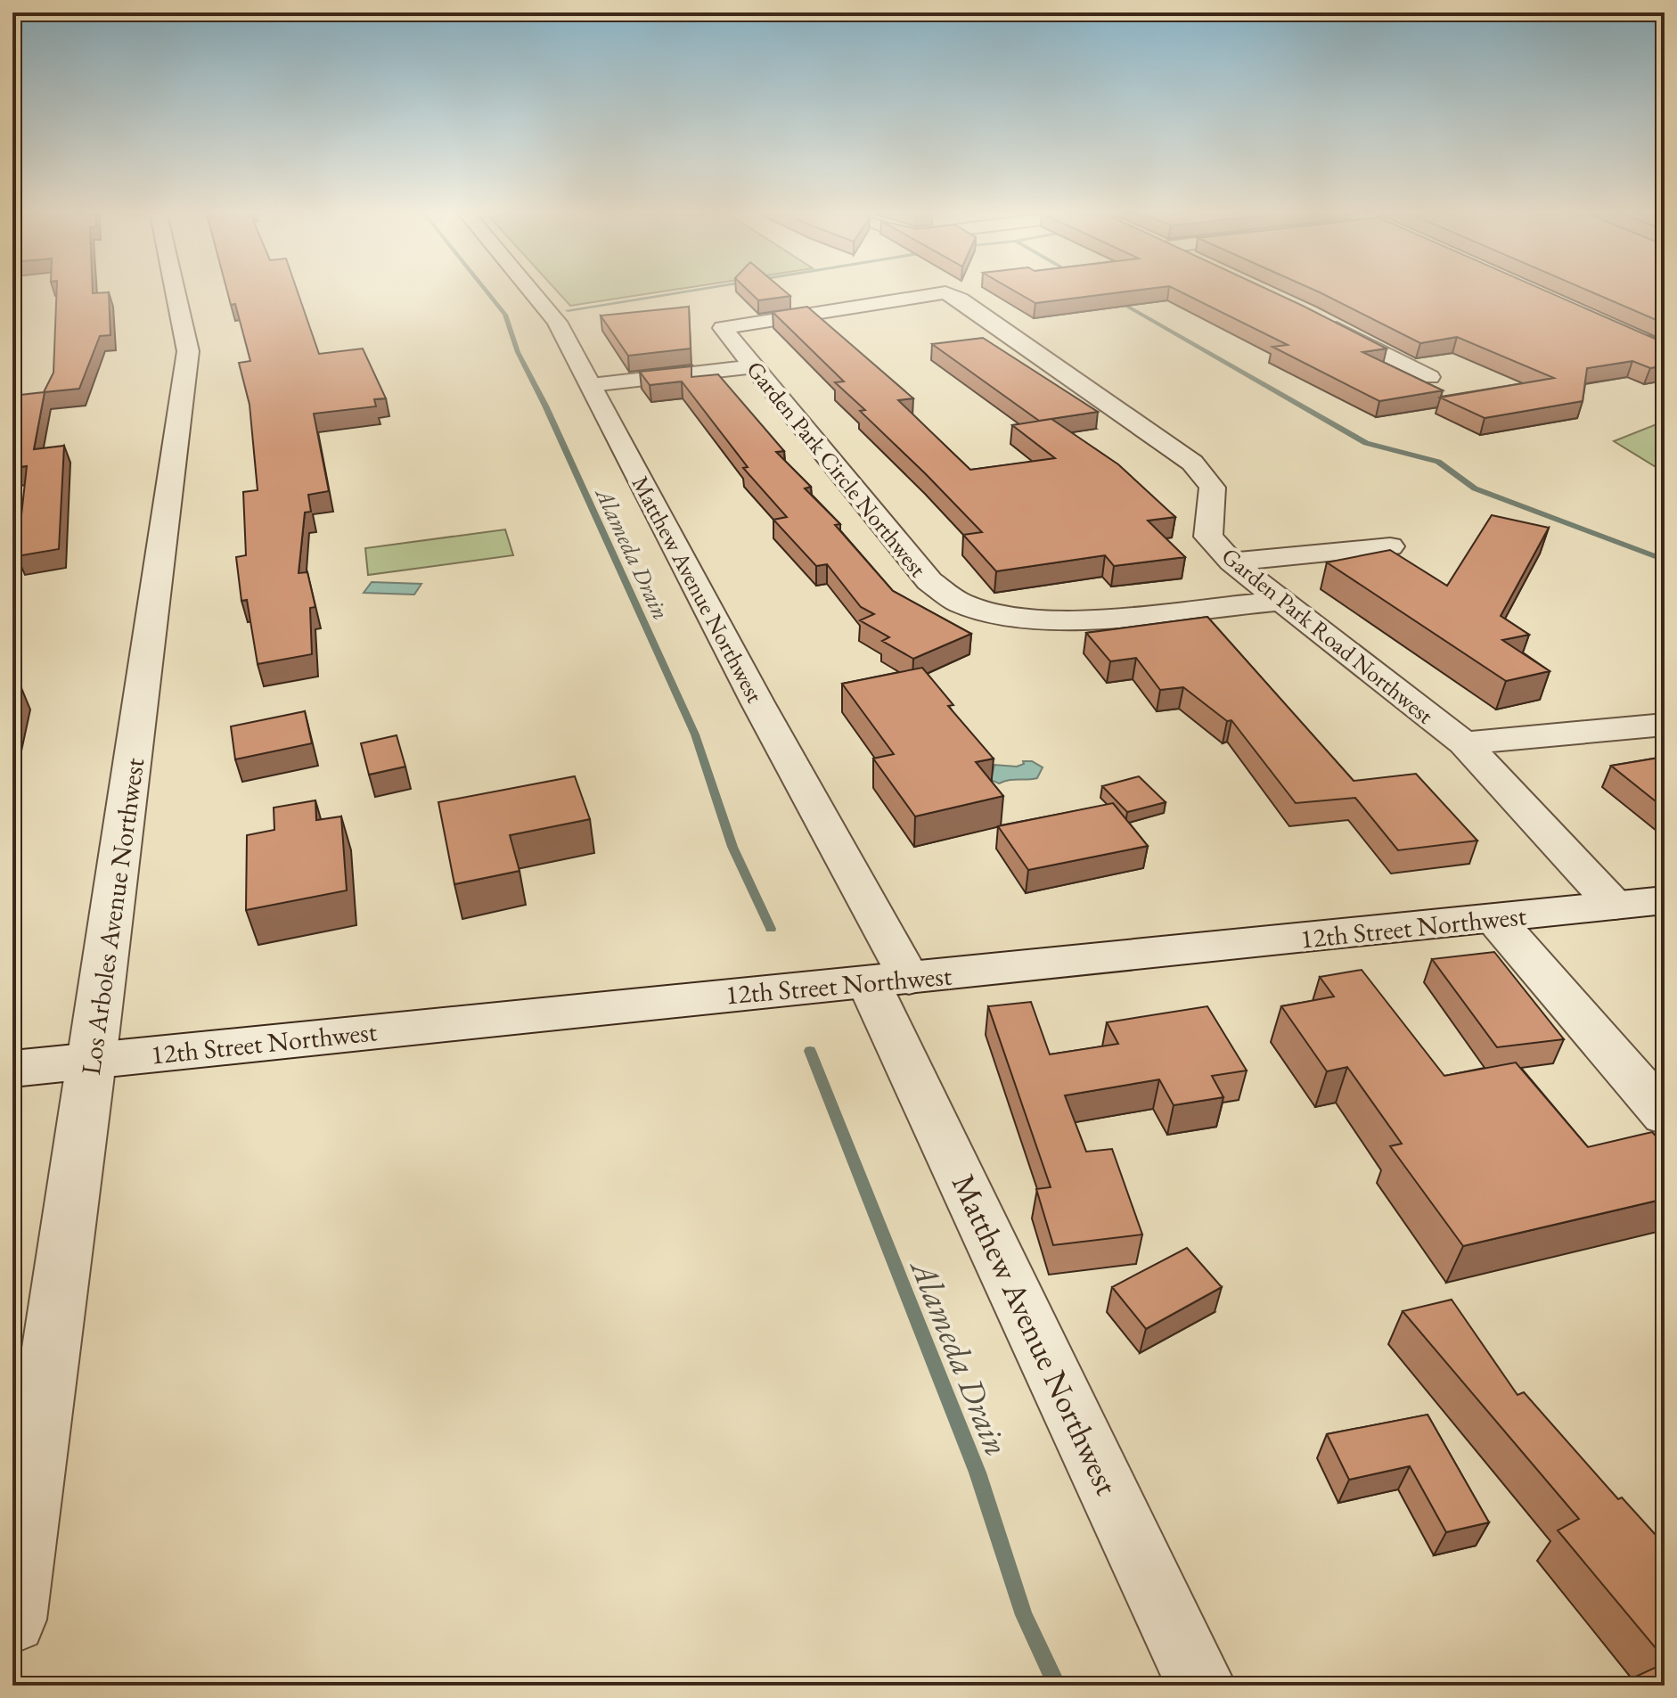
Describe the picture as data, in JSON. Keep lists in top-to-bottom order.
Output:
{
  "streets": {
    "street": [
      "Garden Park Circle Northwest",
      "Matthew Avenue Northwest",
      "Garden Park Road Northwest",
      "Los Arboles Avenue Northwest",
      "12th Street Northwest"
    ]
  },
  "crossings": [
    ["Garden Park Circle Northwest", "Garden Park Road Northwest"],
    ["Matthew Avenue Northwest", "12th Street Northwest"],
    ["Garden Park Road Northwest", "12th Street Northwest"],
    ["Los Arboles Avenue Northwest", "12th Street Northwest"]
  ],
  "water": ["Alameda Drain"]
}
